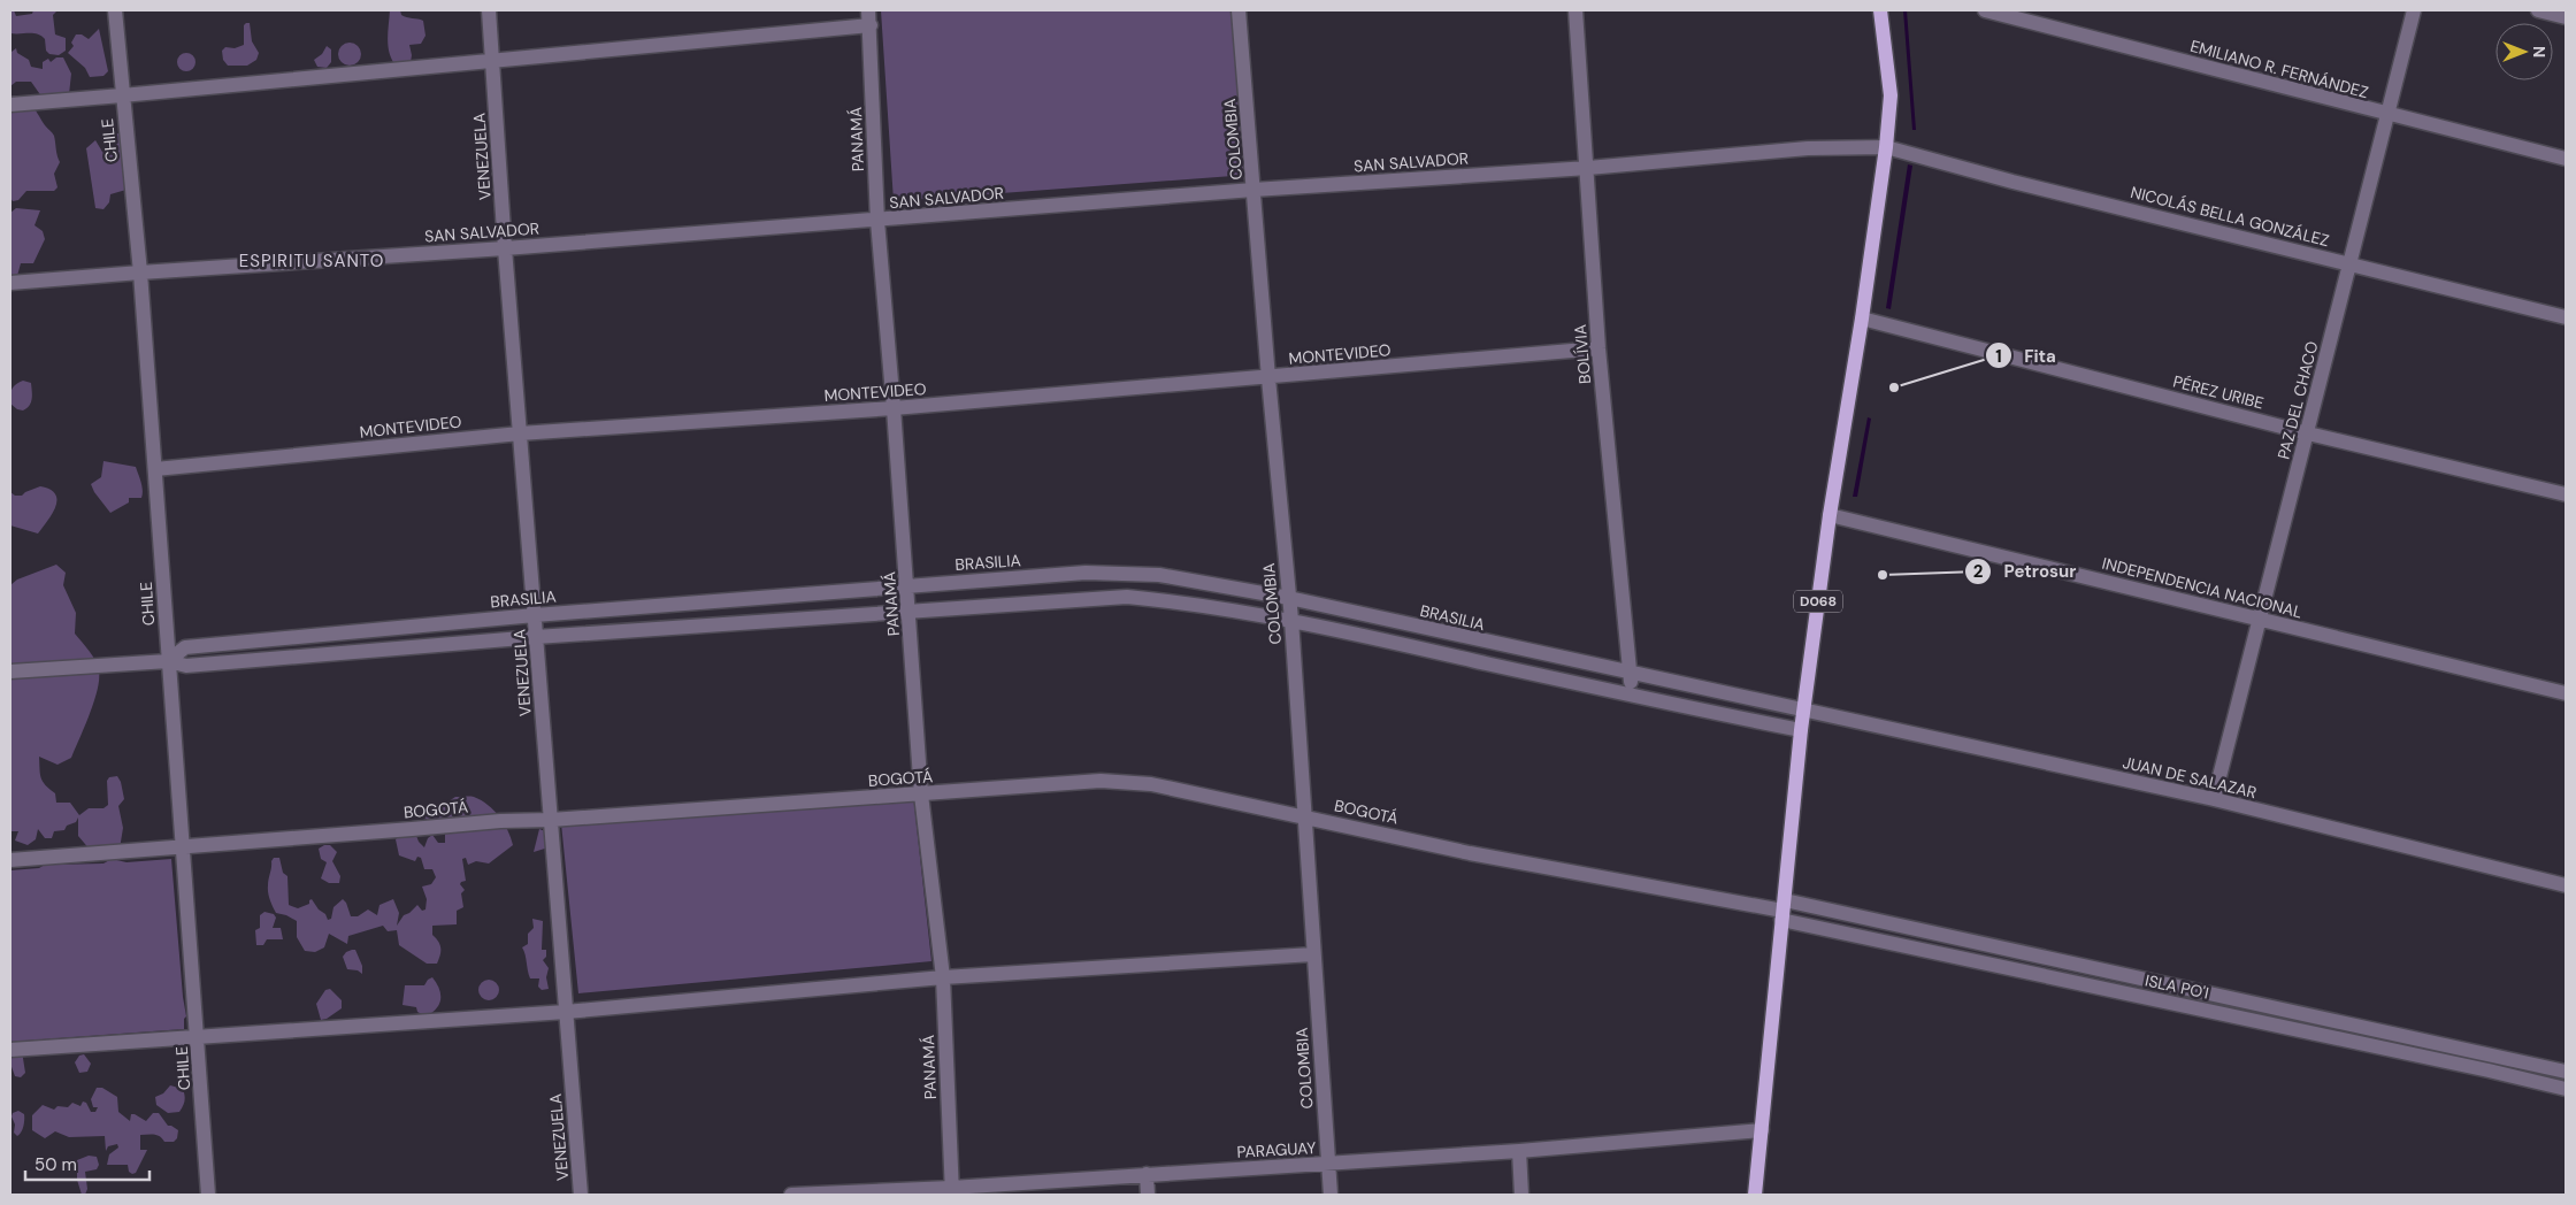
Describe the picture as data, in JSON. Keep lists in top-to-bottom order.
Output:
{
  "streets": {
    "main road": ["D068"],
    "street": [
      "EMILIANO R. FERNÁNDEZ",
      "PANAMÁ",
      "COLOMBIA",
      "CHILE",
      "VENEZUELA",
      "SAN SALVADOR",
      "NICOLÁS BELLA GONZÁLEZ",
      "MONTEVIDEO",
      "BOLÍVIA",
      "PÉREZ URIBE",
      "PAZ DEL CHACO",
      "BRASILIA",
      "INDEPENDENCIA NACIONAL",
      "JUAN DE SALAZAR",
      "BOGOTÁ",
      "ISLA PO'I",
      "PARAGUAY"
    ]
  },
  "crossings": [
    ["EMILIANO R. FERNÁNDEZ", "PAZ DEL CHACO"],
    ["PANAMÁ", "SAN SALVADOR"],
    ["PANAMÁ", "MONTEVIDEO"],
    ["PANAMÁ", "BRASILIA"],
    ["PANAMÁ", "BOGOTÁ"],
    ["PANAMÁ", "PARAGUAY"],
    ["COLOMBIA", "SAN SALVADOR"],
    ["COLOMBIA", "MONTEVIDEO"],
    ["COLOMBIA", "BRASILIA"],
    ["COLOMBIA", "BOGOTÁ"],
    ["COLOMBIA", "PARAGUAY"],
    ["CHILE", "SAN SALVADOR"],
    ["CHILE", "MONTEVIDEO"],
    ["CHILE", "BRASILIA"],
    ["CHILE", "BOGOTÁ"],
    ["VENEZUELA", "SAN SALVADOR"],
    ["VENEZUELA", "MONTEVIDEO"],
    ["VENEZUELA", "BRASILIA"],
    ["VENEZUELA", "BOGOTÁ"],
    ["SAN SALVADOR", "NICOLÁS BELLA GONZÁLEZ"],
    ["SAN SALVADOR", "BOLÍVIA"],
    ["SAN SALVADOR", "D068"],
    ["NICOLÁS BELLA GONZÁLEZ", "PAZ DEL CHACO"],
    ["NICOLÁS BELLA GONZÁLEZ", "D068"],
    ["MONTEVIDEO", "BOLÍVIA"],
    ["BOLÍVIA", "BRASILIA"],
    ["PÉREZ URIBE", "PAZ DEL CHACO"],
    ["PÉREZ URIBE", "D068"],
    ["PAZ DEL CHACO", "INDEPENDENCIA NACIONAL"],
    ["PAZ DEL CHACO", "JUAN DE SALAZAR"],
    ["BRASILIA", "D068"],
    ["BRASILIA", "JUAN DE SALAZAR"],
    ["INDEPENDENCIA NACIONAL", "D068"],
    ["D068", "JUAN DE SALAZAR"],
    ["D068", "BOGOTÁ"],
    ["D068", "ISLA PO'I"],
    ["D068", "PARAGUAY"],
    ["BOGOTÁ", "ISLA PO'I"]
  ],
  "districts": ["ESPIRITU SANTO"],
  "places": ["Fita", "Petrosur"],
  "scale_bar": "50 m",
  "north": "right"
}
